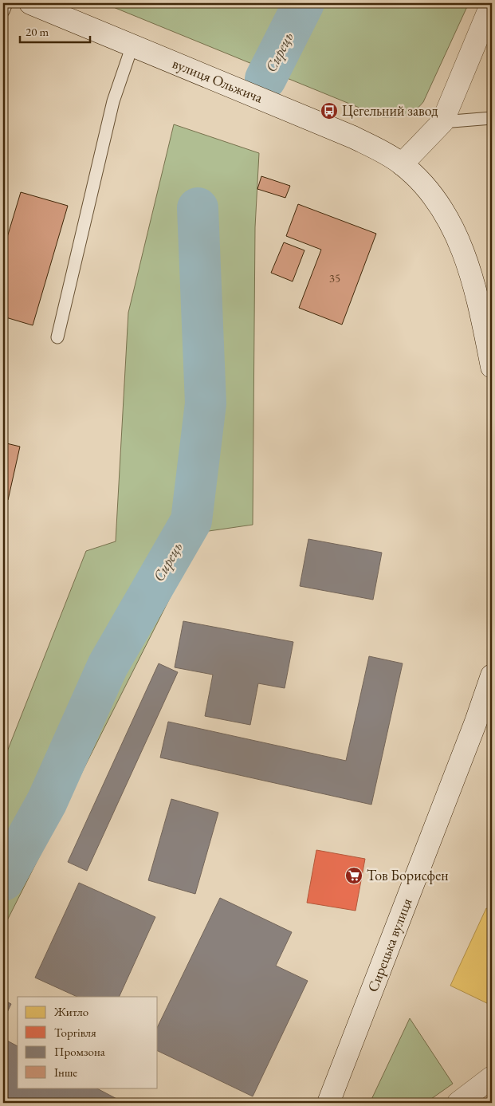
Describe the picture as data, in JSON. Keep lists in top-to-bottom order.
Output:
{
  "streets": {
    "main road": ["вулиця Ольжича", "Сирецька вулиця"]
  },
  "water": ["Сирець"],
  "places": {
    "bus stop": ["Цегельний завод"],
    "supermarket": ["Тов Борисфен"]
  },
  "house_numbers": ["35"],
  "legend": [
    "Житло",
    "Торгівля",
    "Промзона",
    "Інше"
  ],
  "scale_bar": "20 m"
}
